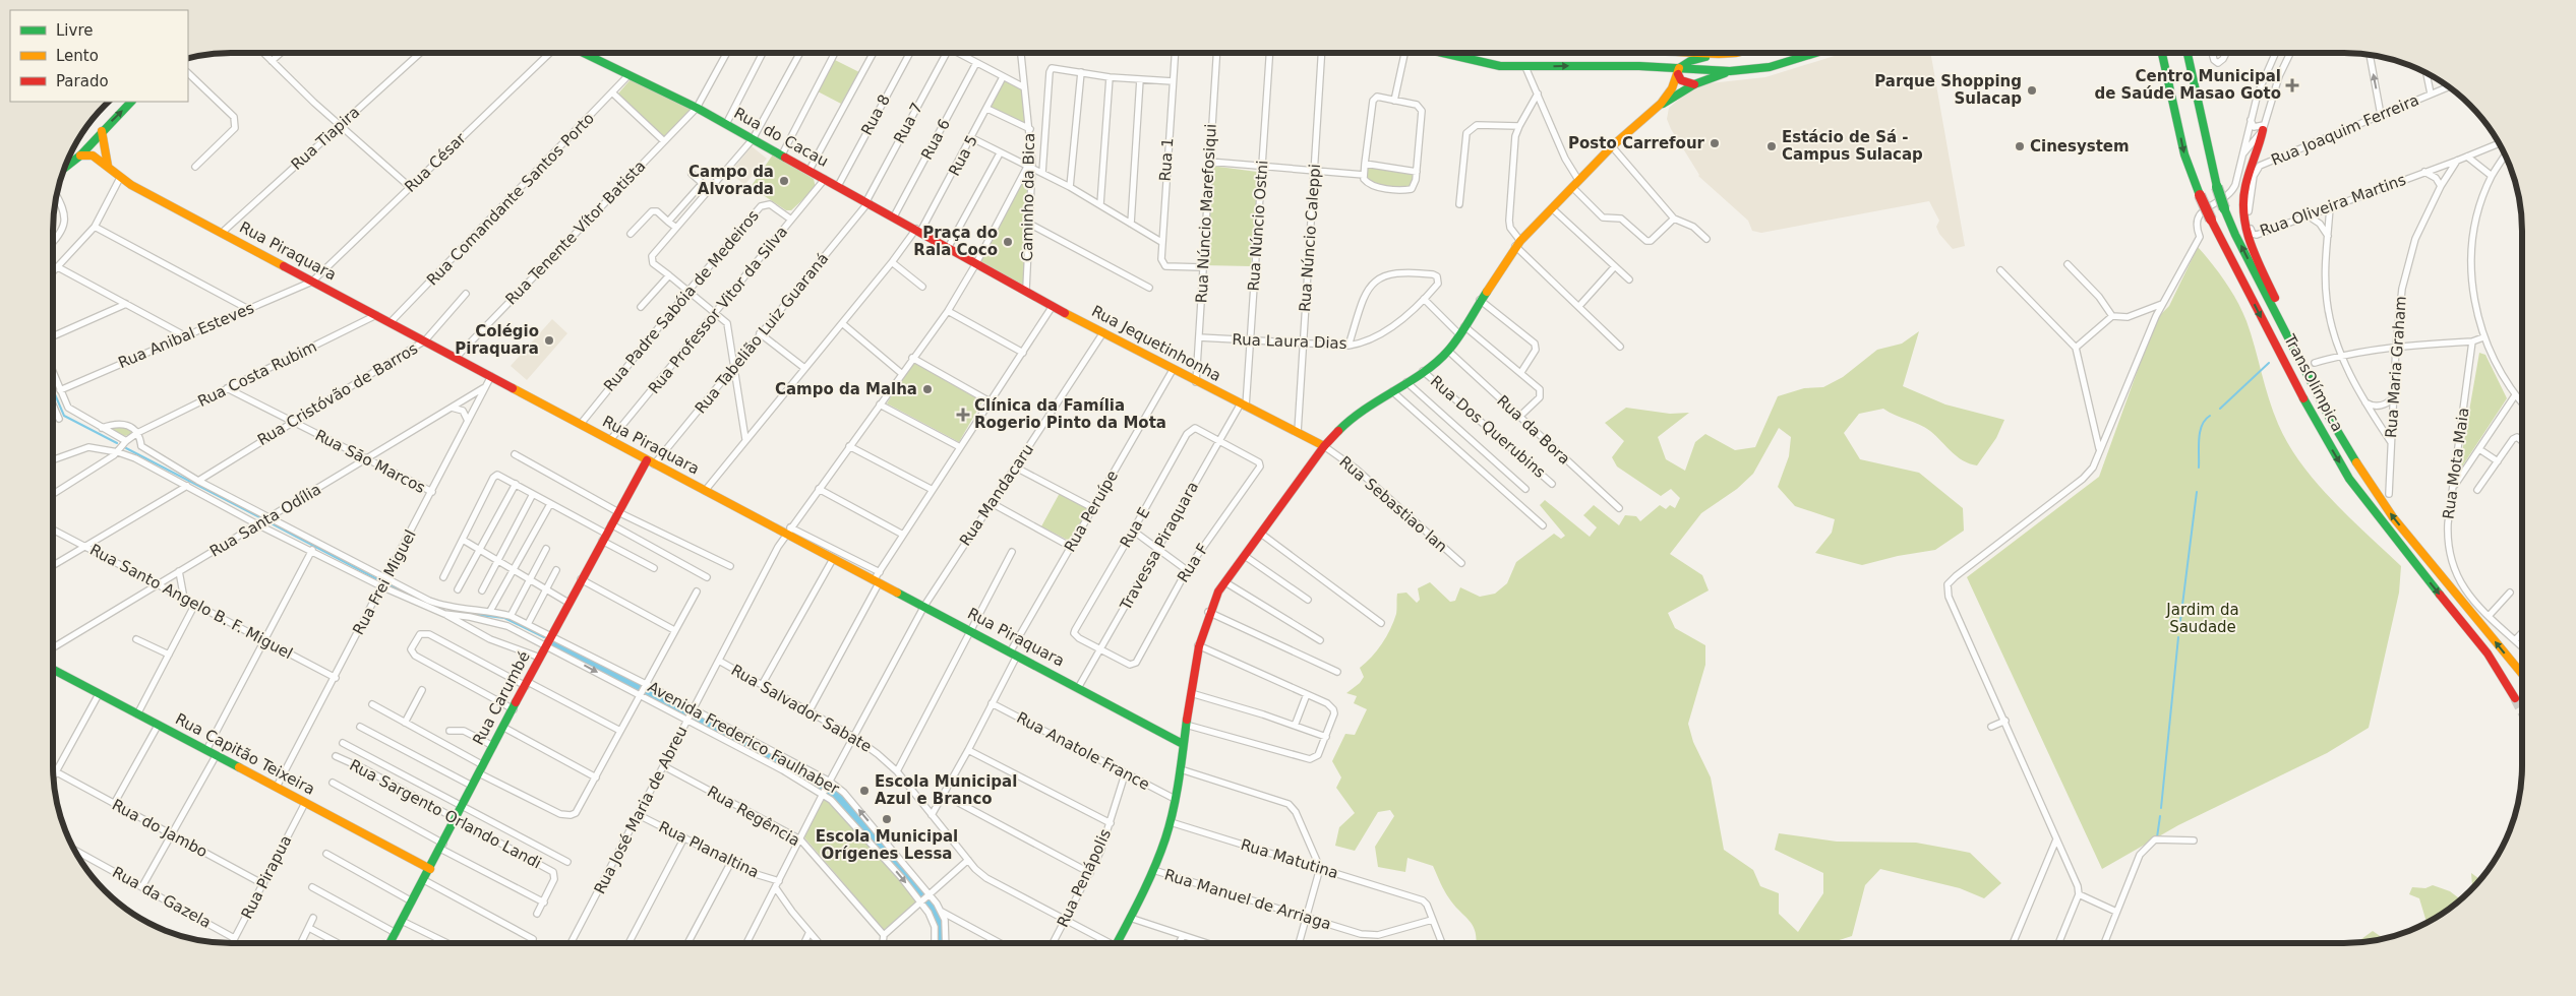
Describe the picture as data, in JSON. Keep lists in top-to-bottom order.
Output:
{
  "streets": {
    "main road": [
      "Rua do Cacau",
      "Rua Piraquara",
      "Rua Jequetinhonha",
      "TransOlímpica",
      "Rua Carumbé",
      "Rua Capitão Teixeira"
    ],
    "street": [
      "Rua 8",
      "Rua 7",
      "Rua Joaquim Ferreira",
      "Rua Tiapira",
      "Rua 6",
      "Rua 5",
      "Rua 1",
      "Rua César",
      "Caminho da Bica",
      "Rua Comandante Santos Porto",
      "Rua Oliveira Martins",
      "Rua Núncio Marefosiqui",
      "Rua Núncio Ostni",
      "Rua Tenente Vítor Batista",
      "Rua Núncio Caleppi",
      "Rua Padre Sabóia de Medeiros",
      "Rua Professor Vitor da Silva",
      "Rua Tabelião Luiz Guaraná",
      "Rua Anibal Esteves",
      "Rua Laura Dias",
      "Rua Maria Graham",
      "Rua Costa Rubim",
      "Rua Cristóvão de Barros",
      "Rua Dos Querubins",
      "Rua da Bora",
      "Rua Sāo Marcos",
      "Rua Mota Maia",
      "Rua Mandacaru",
      "Rua Sebastiao lan",
      "Rua Peruípe",
      "Rua Santa Odília",
      "Rua E",
      "Travessa Piraquara",
      "Rua F",
      "Rua Frei Miguel",
      "Rua Santo Angelo B. F. Miguel",
      "Rua Salvador Sabate",
      "Avenida Frederico Faulhaber",
      "Rua Anatole France",
      "Rua José Maria de Abreu",
      "Rua Sargento Orlando Landi",
      "Rua Regência",
      "Rua do Jambo",
      "Rua Planaltina",
      "Rua Matutina",
      "Rua Pirapua",
      "Rua Penápolis",
      "Rua da Gazela",
      "Rua Manuel de Arriaga"
    ]
  },
  "crossings": [
    ["Rua 8", "Rua do Cacau"],
    ["Rua 7", "Rua do Cacau"],
    ["Rua 7", "Rua Tabelião Luiz Guaraná"],
    ["Rua Joaquim Ferreira", "Rua Oliveira Martins"],
    ["Rua do Cacau", "Rua 6"],
    ["Rua do Cacau", "Rua 5"],
    ["Rua do Cacau", "Rua Comandante Santos Porto"],
    ["Rua do Cacau", "Rua Tenente Vítor Batista"],
    ["Rua do Cacau", "Rua Professor Vitor da Silva"],
    ["Rua do Cacau", "Rua Tabelião Luiz Guaraná"],
    ["Rua do Cacau", "Rua Jequetinhonha"],
    ["Rua do Cacau", "Rua José Maria de Abreu"],
    ["Rua Tiapira", "Rua Piraquara"],
    ["Rua 5", "Rua Piraquara"],
    ["Rua 1", "Rua Núncio Marefosiqui"],
    ["Rua César", "Rua Piraquara"],
    ["Rua César", "Rua Anibal Esteves"],
    ["Caminho da Bica", "Rua Jequetinhonha"],
    ["Rua Comandante Santos Porto", "Rua Piraquara"],
    ["Rua Oliveira Martins", "Rua Maria Graham"],
    ["Rua Núncio Marefosiqui", "Rua Laura Dias"],
    ["Rua Núncio Marefosiqui", "Rua Jequetinhonha"],
    ["Rua Núncio Ostni", "Rua Laura Dias"],
    ["Rua Núncio Ostni", "Rua Jequetinhonha"],
    ["Rua Núncio Ostni", "Travessa Piraquara"],
    ["Rua Tenente Vítor Batista", "Rua Piraquara"],
    ["Rua Núncio Caleppi", "Rua Laura Dias"],
    ["Rua Núncio Caleppi", "Rua Jequetinhonha"],
    ["Rua Piraquara", "Rua Padre Sabóia de Medeiros"],
    ["Rua Piraquara", "Rua Professor Vitor da Silva"],
    ["Rua Piraquara", "Rua Tabelião Luiz Guaraná"],
    ["Rua Piraquara", "Rua Anibal Esteves"],
    ["Rua Piraquara", "Rua Costa Rubim"],
    ["Rua Piraquara", "Rua Cristóvão de Barros"],
    ["Rua Piraquara", "Rua Mandacaru"],
    ["Rua Piraquara", "Rua Peruípe"],
    ["Rua Piraquara", "Travessa Piraquara"],
    ["Rua Piraquara", "Rua Frei Miguel"],
    ["Rua Piraquara", "Rua Carumbé"],
    ["Rua Piraquara", "Rua José Maria de Abreu"],
    ["Rua Padre Sabóia de Medeiros", "Rua Professor Vitor da Silva"],
    ["Rua Tabelião Luiz Guaraná", "Rua Carumbé"],
    ["Rua Jequetinhonha", "Rua Mandacaru"],
    ["Rua Jequetinhonha", "Rua Sebastiao lan"],
    ["Rua Jequetinhonha", "Rua Peruípe"],
    ["Rua Jequetinhonha", "Travessa Piraquara"],
    ["Rua Jequetinhonha", "Rua José Maria de Abreu"],
    ["Rua Costa Rubim", "Rua Sāo Marcos"],
    ["Rua Cristóvão de Barros", "Rua Sāo Marcos"],
    ["Rua Sāo Marcos", "Rua Santa Odília"],
    ["Rua Sāo Marcos", "Rua Frei Miguel"],
    ["Rua Mandacaru", "Rua Salvador Sabate"],
    ["Rua Mandacaru", "Avenida Frederico Faulhaber"],
    ["Rua Mandacaru", "Rua Regência"],
    ["Rua Mandacaru", "Rua Planaltina"],
    ["Rua Peruípe", "Rua Salvador Sabate"],
    ["Rua Peruípe", "Rua Anatole France"],
    ["Rua Santa Odília", "Rua Frei Miguel"],
    ["Rua Santa Odília", "Rua Santo Angelo B. F. Miguel"],
    ["Rua E", "Travessa Piraquara"],
    ["Rua E", "Rua F"],
    ["Travessa Piraquara", "Rua F"],
    ["Rua Frei Miguel", "Rua Santo Angelo B. F. Miguel"],
    ["Rua Frei Miguel", "Rua Capitão Teixeira"],
    ["Rua Carumbé", "Avenida Frederico Faulhaber"],
    ["Rua Carumbé", "Rua Capitão Teixeira"],
    ["Rua Carumbé", "Rua Sargento Orlando Landi"],
    ["Rua Salvador Sabate", "Rua José Maria de Abreu"],
    ["Rua Salvador Sabate", "Rua Penápolis"],
    ["Avenida Frederico Faulhaber", "Rua José Maria de Abreu"],
    ["Rua Anatole France", "Rua Penápolis"],
    ["Rua Capitão Teixeira", "Rua Pirapua"],
    ["Rua José Maria de Abreu", "Rua Regência"],
    ["Rua José Maria de Abreu", "Rua Planaltina"],
    ["Rua do Jambo", "Rua Pirapua"],
    ["Rua Matutina", "Rua Manuel de Arriaga"],
    ["Rua Pirapua", "Rua da Gazela"]
  ],
  "parks": ["Jardim da Saudade"],
  "places": {
    "health": ["Centro Municipal de Saúde Masao Goto", "Clínica da Família Rogerio Pinto da Mota"],
    "other": [
      "Parque Shopping Sulacap",
      "Posto Carrefour",
      "Estácio de Sá - Campus Sulacap",
      "Cinesystem",
      "Campo da Alvorada",
      "Praça do Rala Coco",
      "Colégio Piraquara",
      "Campo da Malha",
      "Escola Municipal Azul e Branco",
      "Escola Municipal Orígenes Lessa"
    ]
  },
  "legend": ["Livre", "Lento", "Parado"]
}
